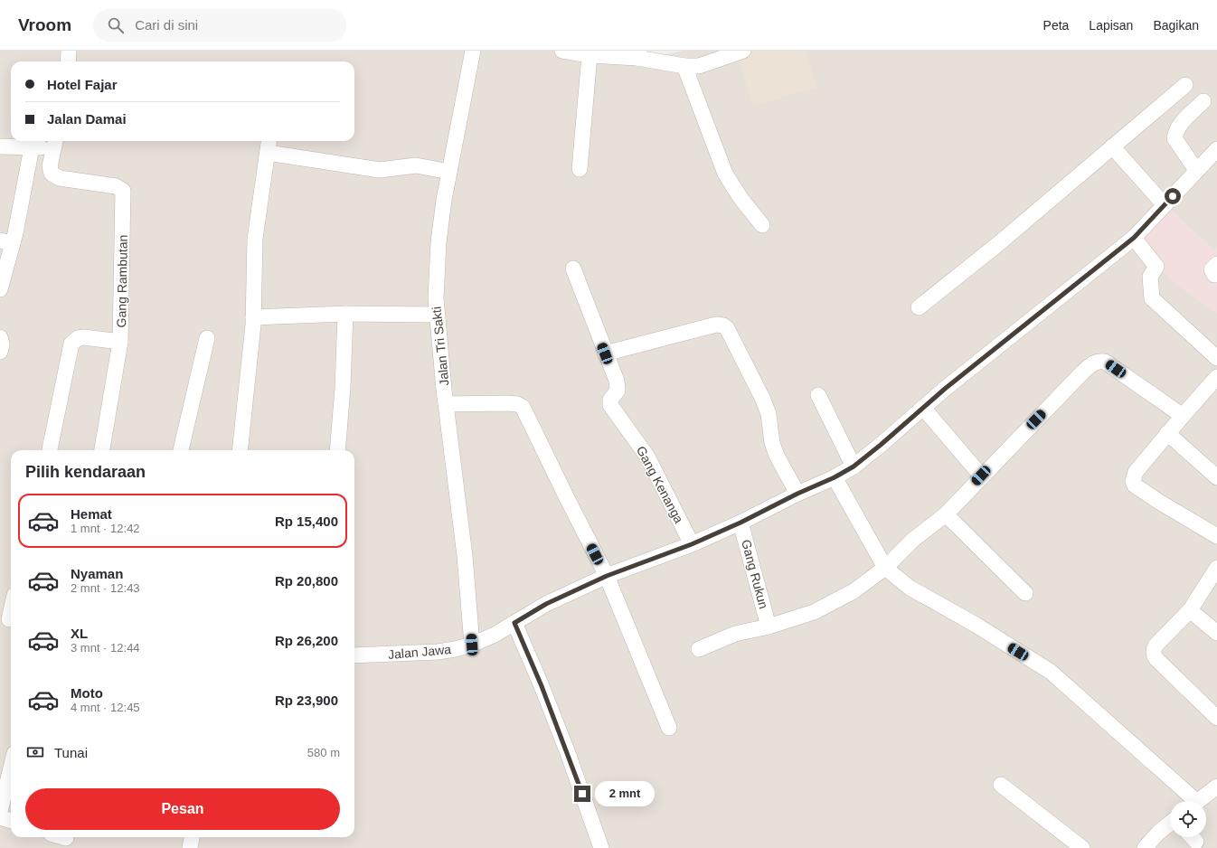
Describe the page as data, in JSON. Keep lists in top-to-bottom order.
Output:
{
  "streets": {
    "street": [
      "Gang Rambutan",
      "Jalan Tri Sakti",
      "Gang Kenanga",
      "Gang Rukun",
      "Jalan Jawa"
    ]
  },
  "crossings": [
    ["Jalan Tri Sakti", "Jalan Jawa"],
    ["Gang Kenanga", "Jalan Jawa"],
    ["Gang Rukun", "Jalan Jawa"]
  ],
  "page": {
    "header": "Vroom",
    "search": "Cari di sini",
    "nav": ["Peta", "Lapisan", "Bagikan"],
    "banner": ["Hotel Fajar", "Jalan Damai"],
    "heading": "Pilih kendaraan",
    "list": [
      {
        "name": "Hemat",
        "note": "1 mnt · 12:42",
        "value": "Rp 15,400"
      },
      {
        "name": "Nyaman",
        "note": "2 mnt · 12:43",
        "value": "Rp 20,800"
      },
      {
        "name": "XL",
        "note": "3 mnt · 12:44",
        "value": "Rp 26,200"
      },
      {
        "name": "Moto",
        "note": "4 mnt · 12:45",
        "value": "Rp 23,900"
      }
    ],
    "pay": ["Tunai", "580 m"],
    "bubble": "2 mnt",
    "buttons": "Pesan"
  }
}
